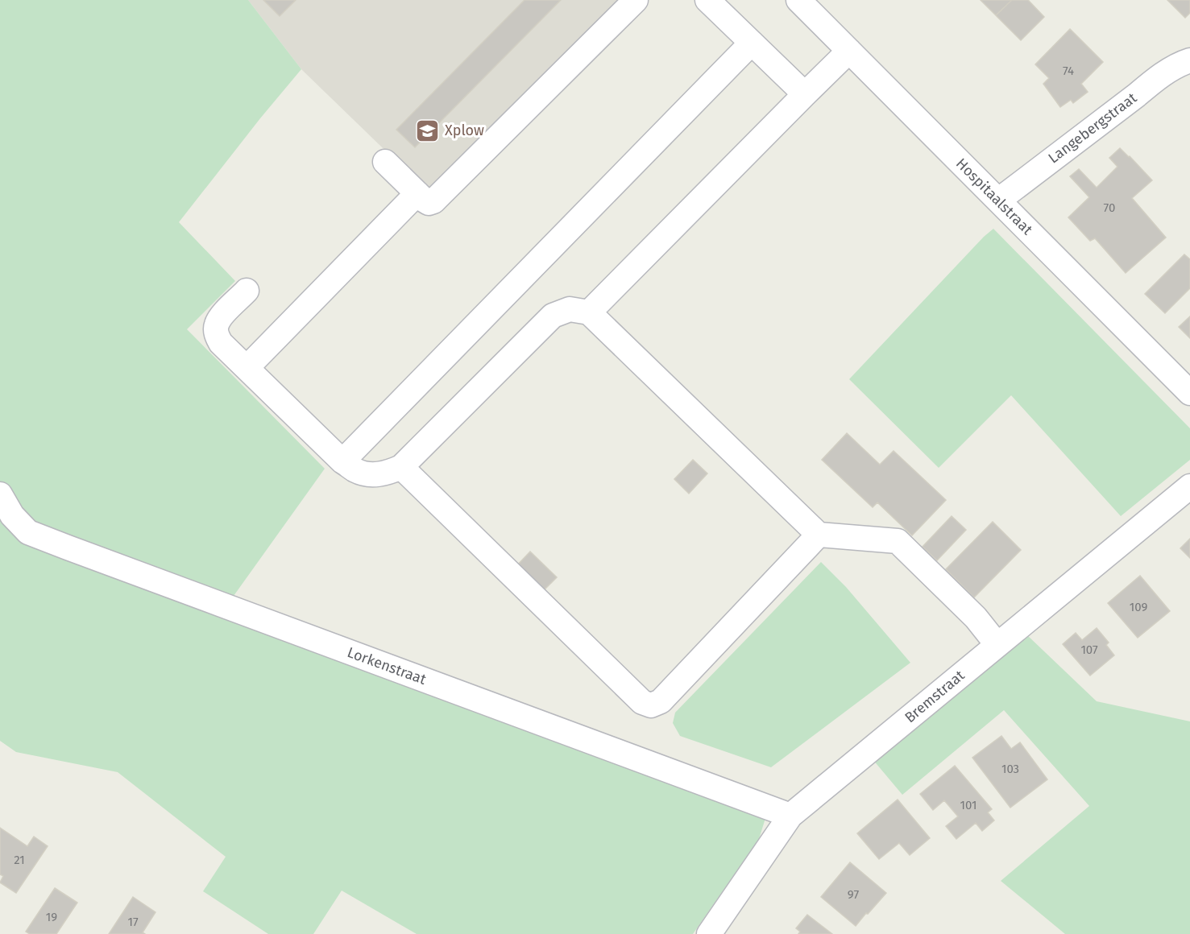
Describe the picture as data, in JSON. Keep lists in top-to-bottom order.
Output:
{
  "streets": {
    "street": [
      "Langebergstraat",
      "Hospitaalstraat",
      "Lorkenstraat",
      "Bremstraat"
    ]
  },
  "crossings": [
    ["Langebergstraat", "Hospitaalstraat"],
    ["Lorkenstraat", "Bremstraat"]
  ],
  "places": {
    "school or university": ["Xplow"]
  },
  "house_numbers": [
    "74",
    "70",
    "109",
    "107",
    "103",
    "101",
    "21",
    "97",
    "19",
    "17"
  ]
}
